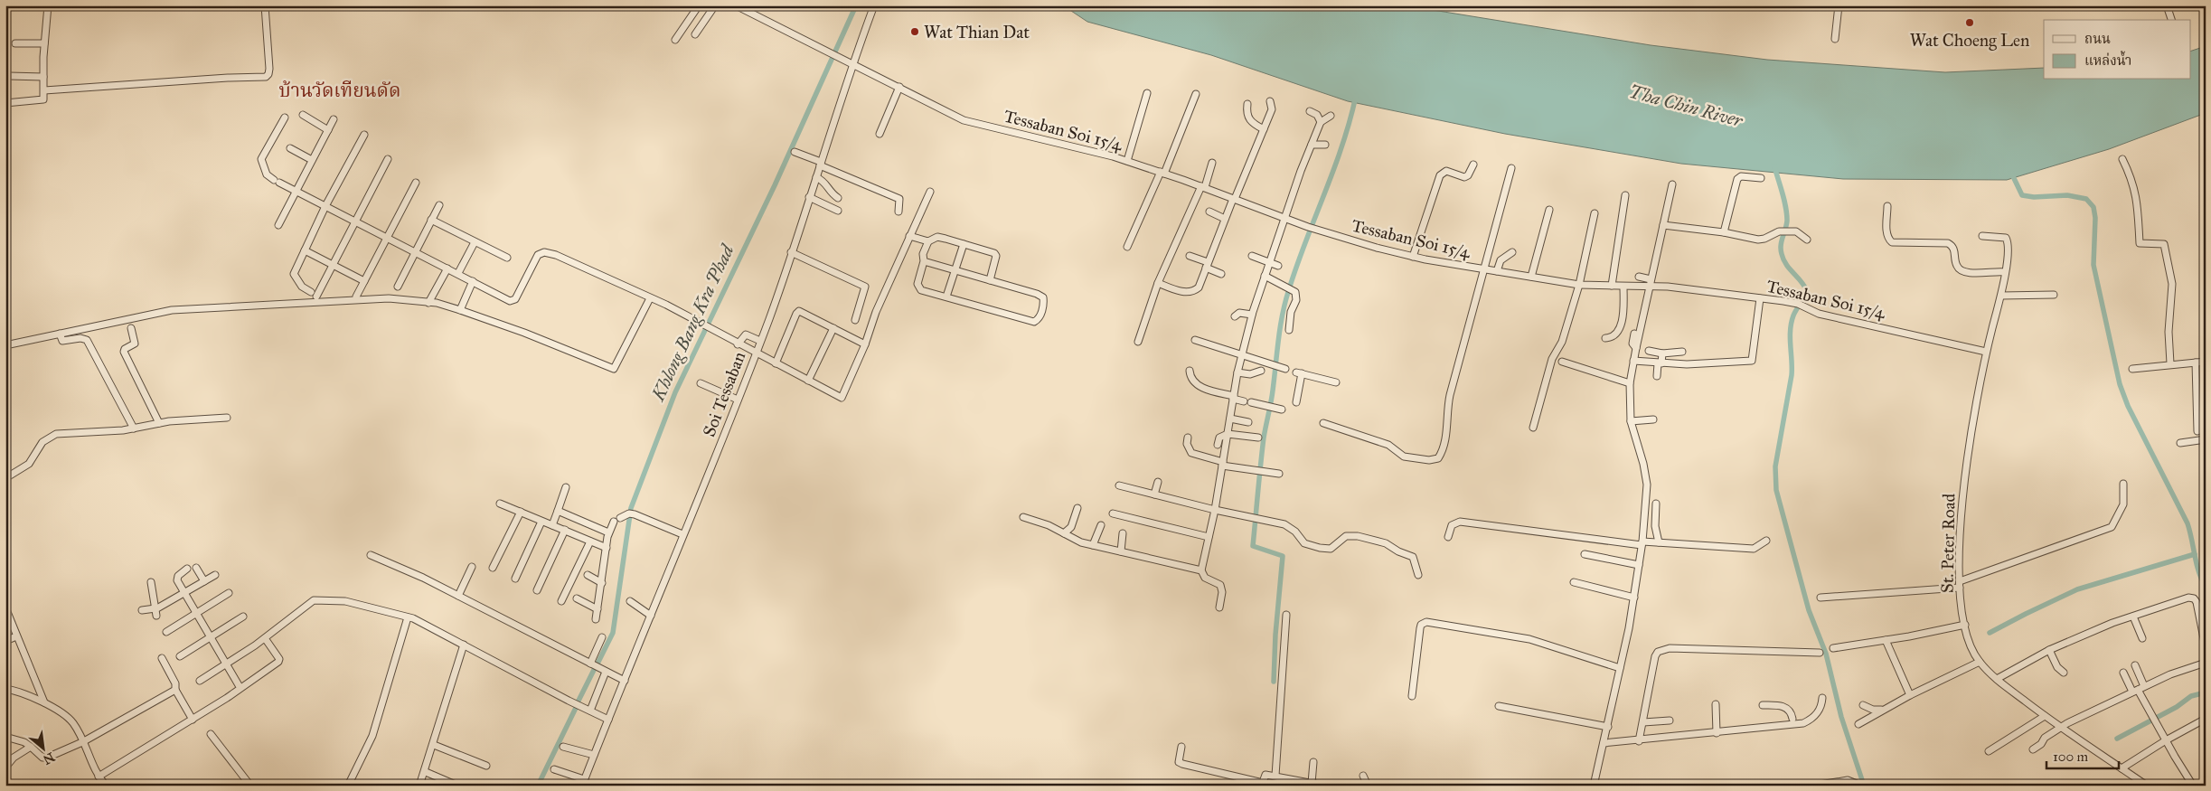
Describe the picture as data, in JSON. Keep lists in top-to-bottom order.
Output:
{
  "streets": {
    "street": ["Tessaban Soi 15/4", "Soi Tessaban", "St. Peter Road"]
  },
  "crossings": [
    ["Tessaban Soi 15/4", "Soi Tessaban"],
    ["Tessaban Soi 15/4", "St. Peter Road"]
  ],
  "districts": ["บ้านวัดเทียนดัด"],
  "water": ["Tha Chin River", "Khlong Bang Kra Phad"],
  "places": ["Wat Choeng Len", "Wat Thian Dat"],
  "legend": ["ถนน", "แหล่งน้ำ"],
  "scale_bar": "100 m",
  "north": "bottom right"
}
